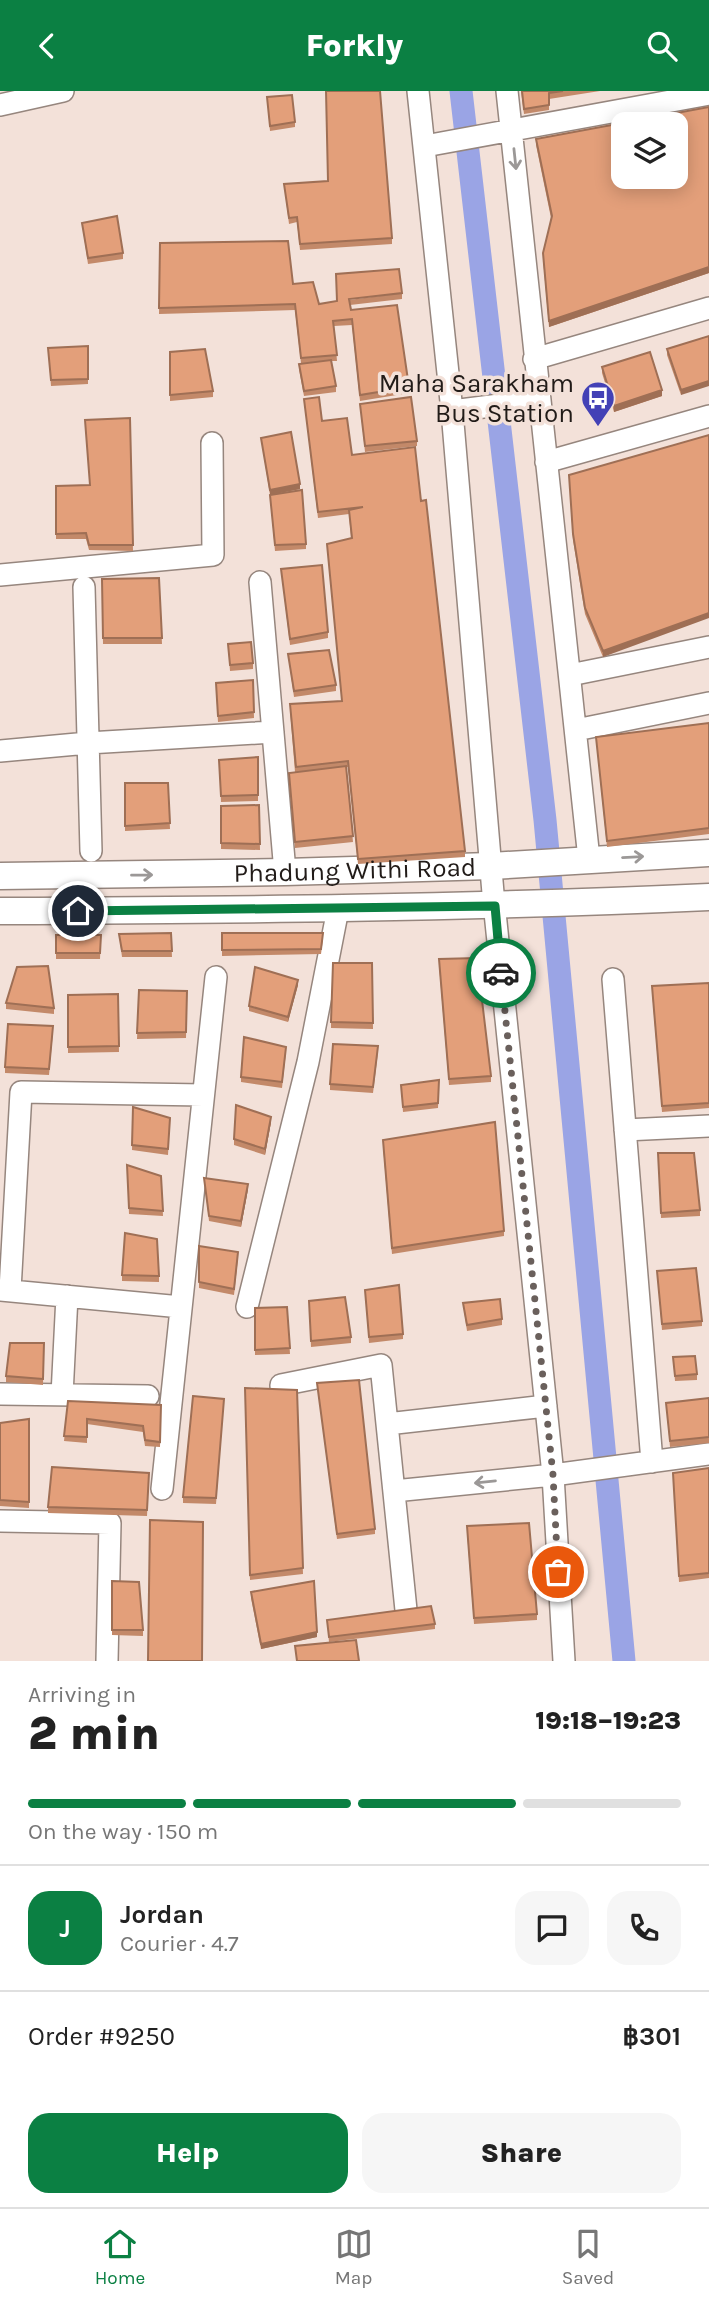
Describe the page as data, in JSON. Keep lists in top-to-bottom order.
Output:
{
  "streets": {
    "main road": ["Phadung Withi Road"]
  },
  "places": {
    "bus stop": ["Maha Sarakham Bus Station"]
  },
  "page": {
    "header": "Forkly",
    "heading": ["2 min", "Arriving in", "19:18–19:23"],
    "panel": [
      "Jordan",
      "Courier · 4.7",
      "Order #9250",
      "฿301"
    ],
    "bar": "On the way · 150 m",
    "round": "J",
    "buttons": ["Help", "Share"],
    "tabs": ["Home", "Map", "Saved"]
  }
}
